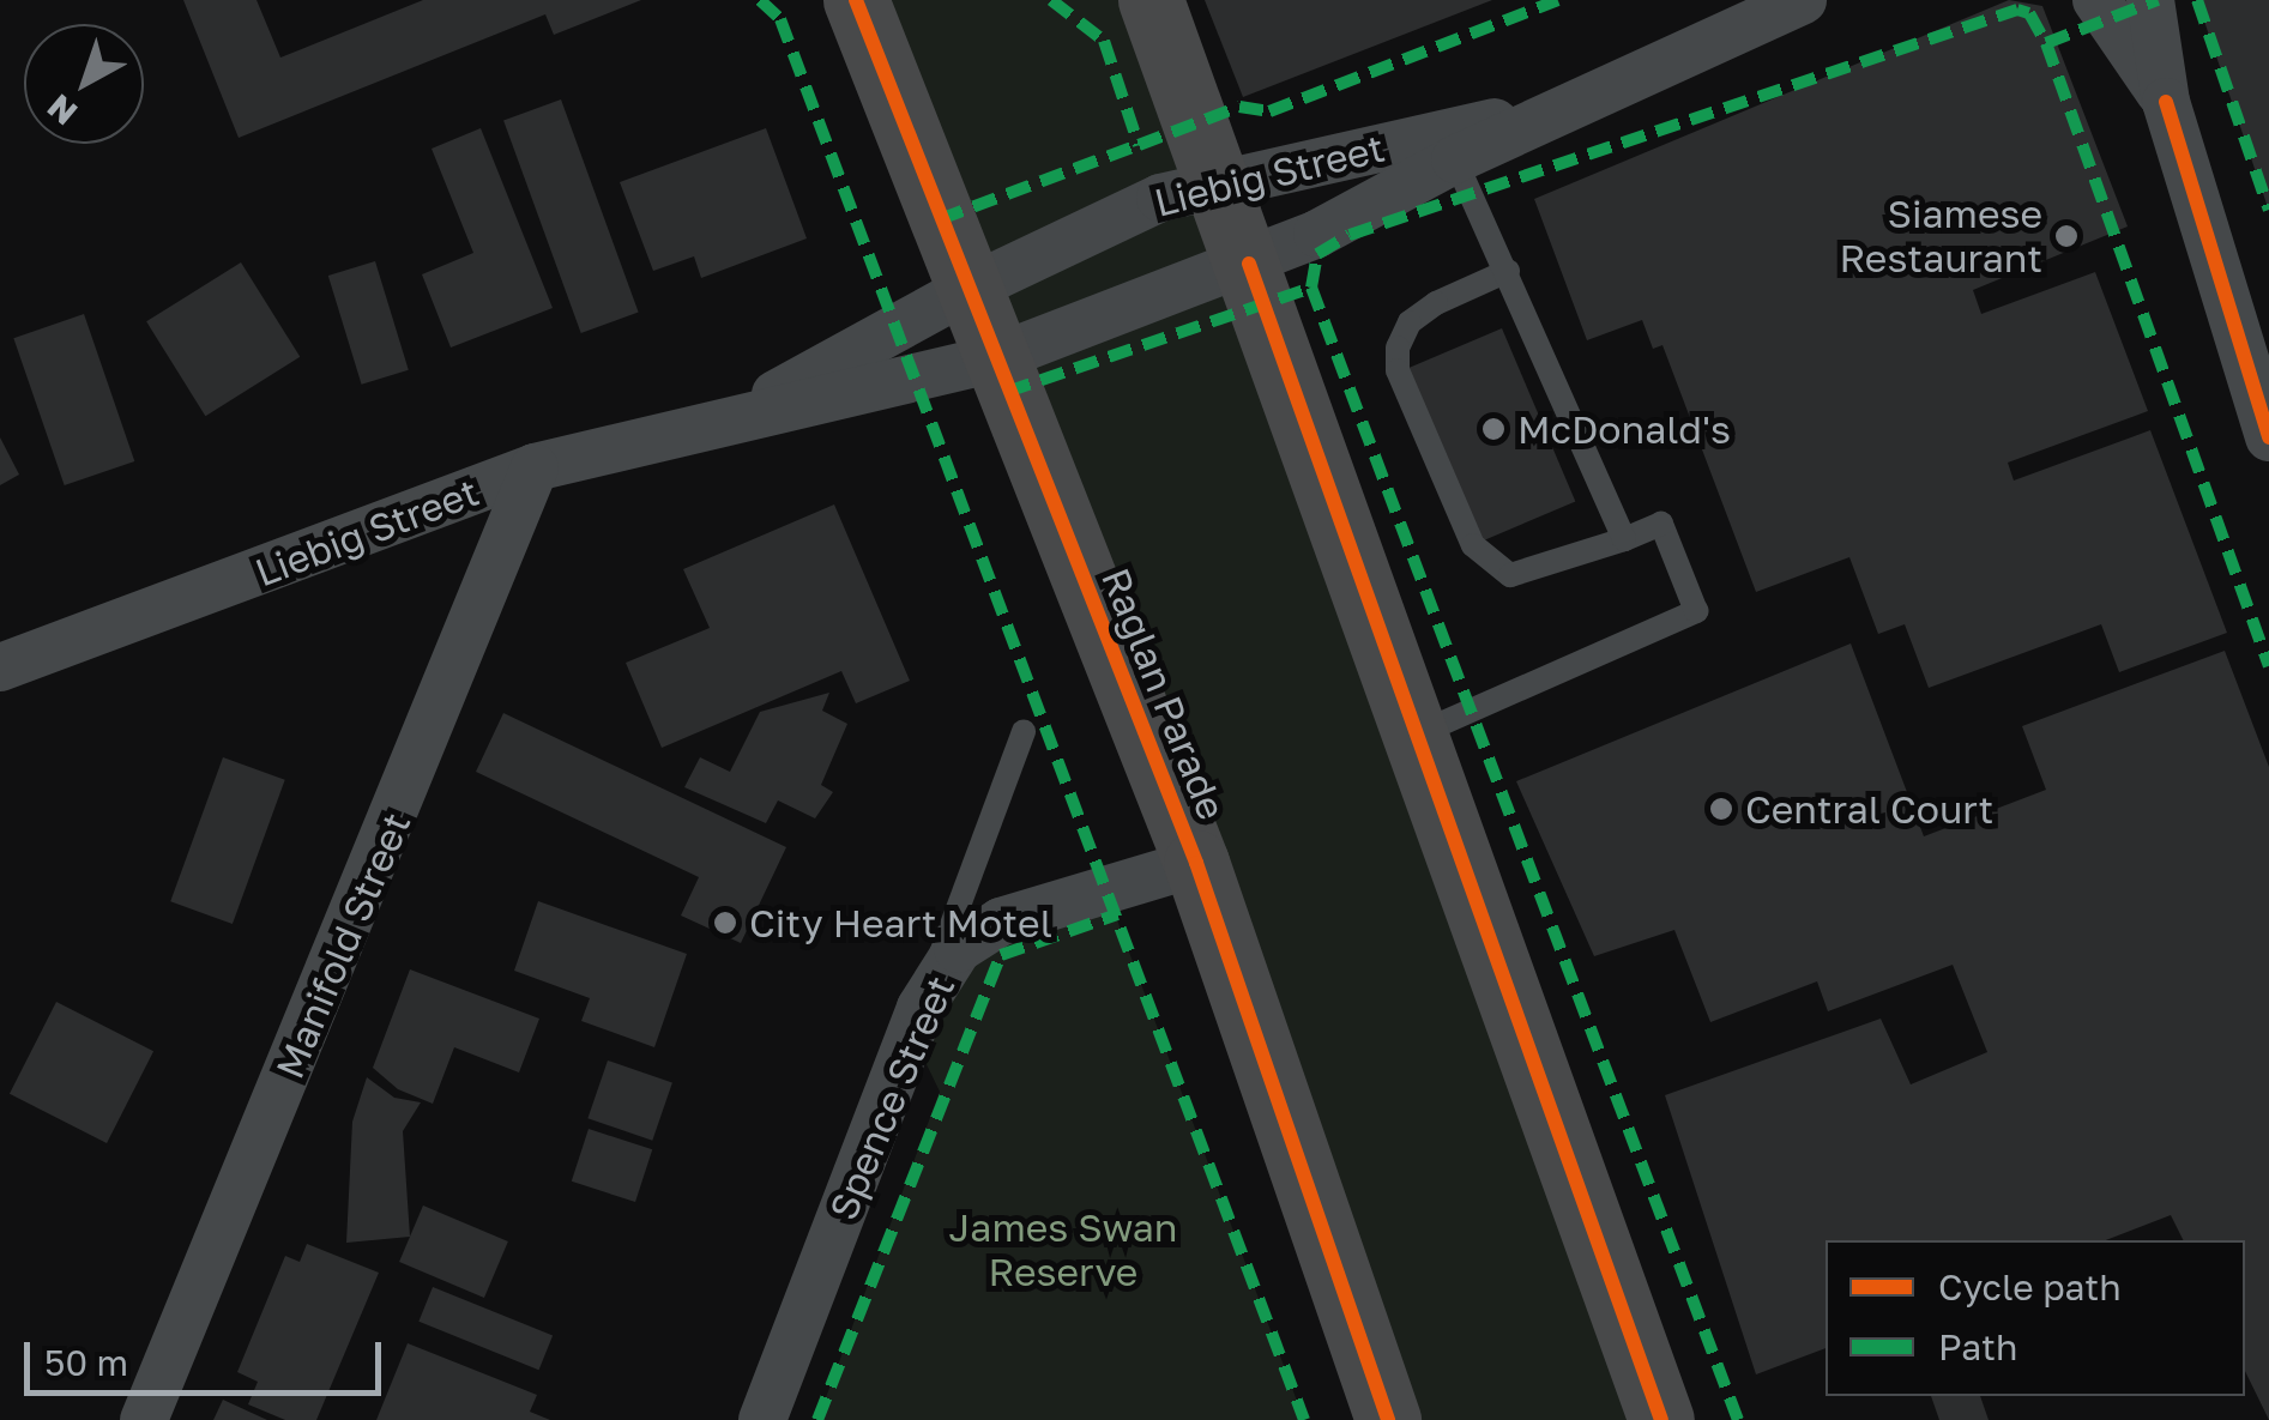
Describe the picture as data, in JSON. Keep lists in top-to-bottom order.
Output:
{
  "streets": {
    "highway": ["Raglan Parade"],
    "street": ["Liebig Street", "Manifold Street", "Spence Street"]
  },
  "crossings": [
    ["Liebig Street", "Raglan Parade"],
    ["Liebig Street", "Manifold Street"],
    ["Raglan Parade", "Spence Street"]
  ],
  "parks": ["James Swan Reserve"],
  "places": [
    "Siamese Restaurant",
    "McDonald's",
    "Central Court",
    "City Heart Motel"
  ],
  "legend": ["Cycle path", "Path"],
  "scale_bar": "50 m",
  "north": "bottom left"
}
